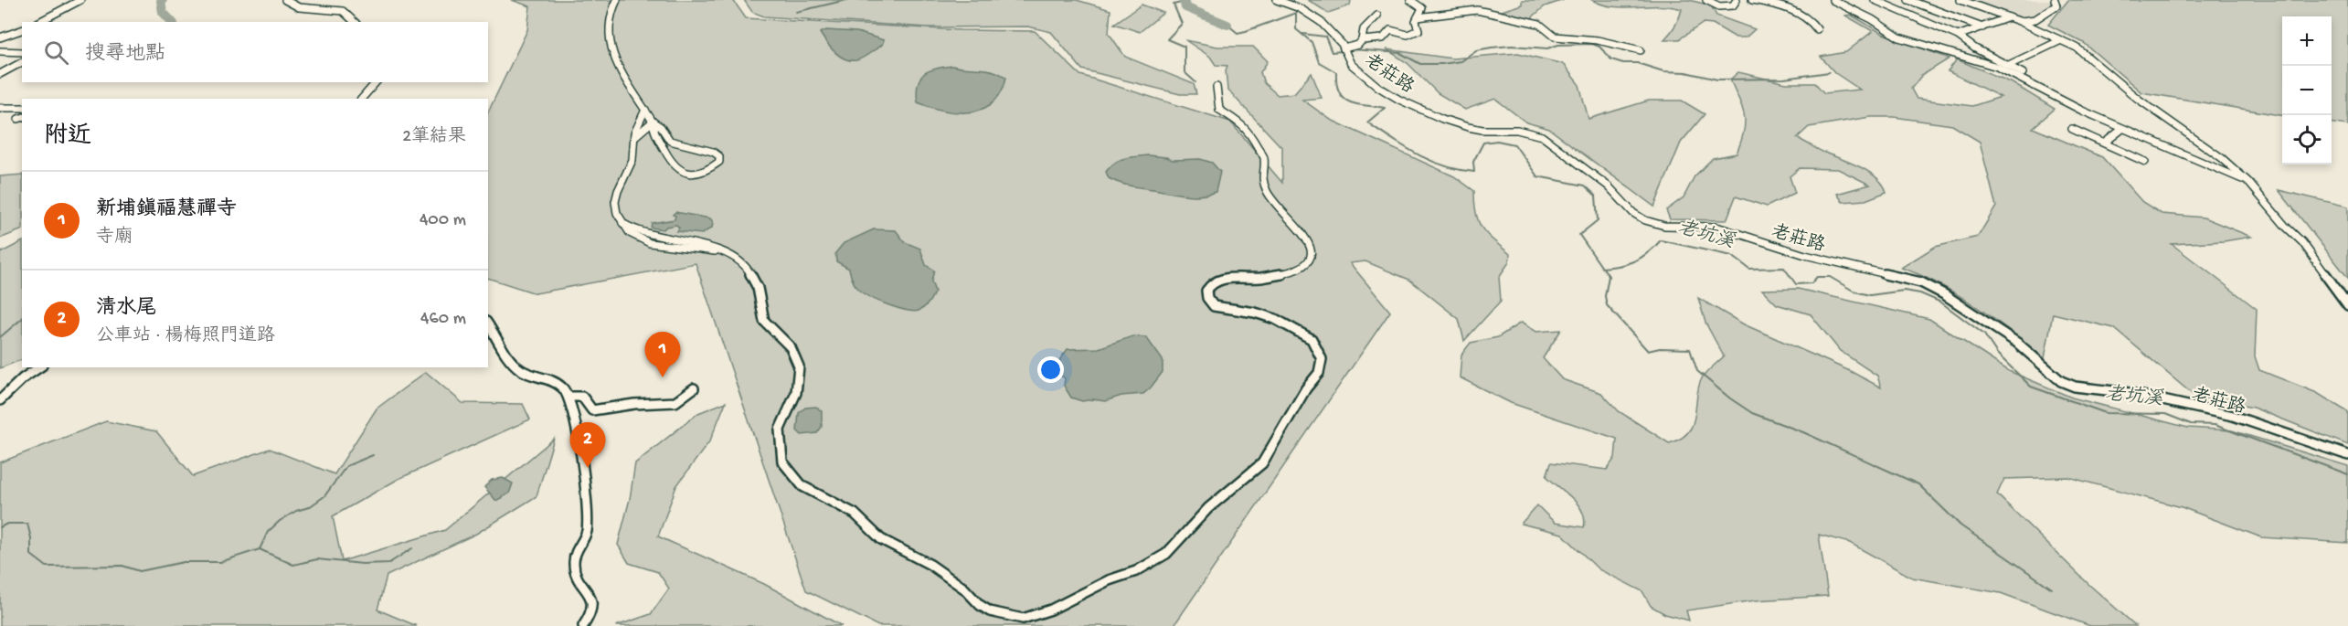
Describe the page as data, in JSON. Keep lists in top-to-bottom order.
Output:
{
  "streets": {
    "street": ["老莊路"]
  },
  "water": ["老坑溪"],
  "page": {
    "map_buttons": ["+", "−"],
    "search": "搜尋地點",
    "heading": ["附近", "2筆結果"],
    "list": [
      {
        "mark": "1",
        "name": "新埔鎮福慧禪寺",
        "note": "寺廟",
        "value": "400 m"
      },
      {
        "mark": "2",
        "name": "清水尾",
        "note": "公車站 · 楊梅照門道路",
        "value": "460 m"
      }
    ],
    "pins": ["1", "2"]
  }
}
